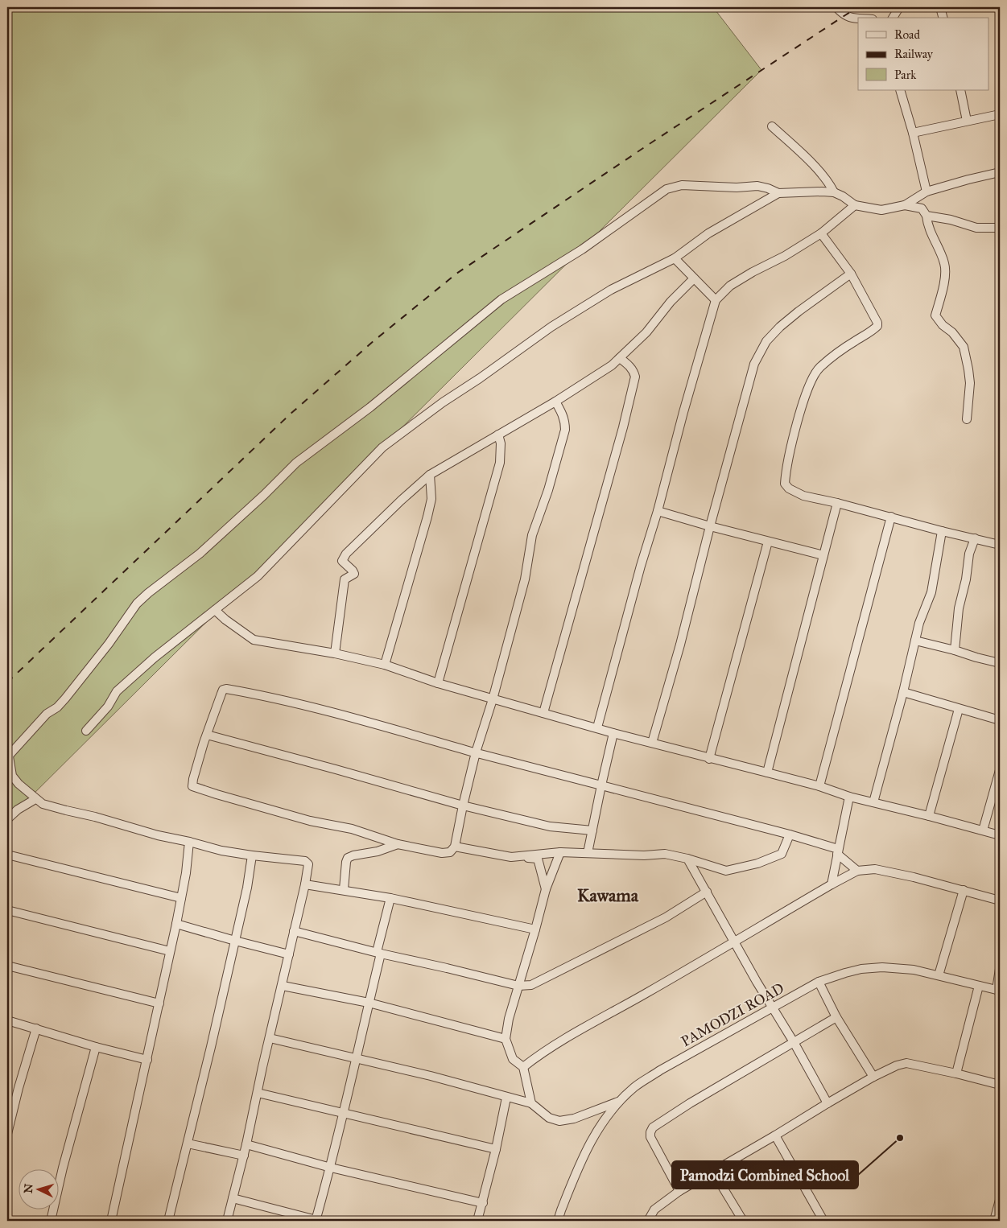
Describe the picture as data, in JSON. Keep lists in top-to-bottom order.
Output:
{
  "streets": {
    "street": ["PAMODZI ROAD"]
  },
  "districts": ["Kawama"],
  "places": ["Pamodzi Combined School"],
  "legend": ["Road", "Railway", "Park"],
  "north": "left"
}
